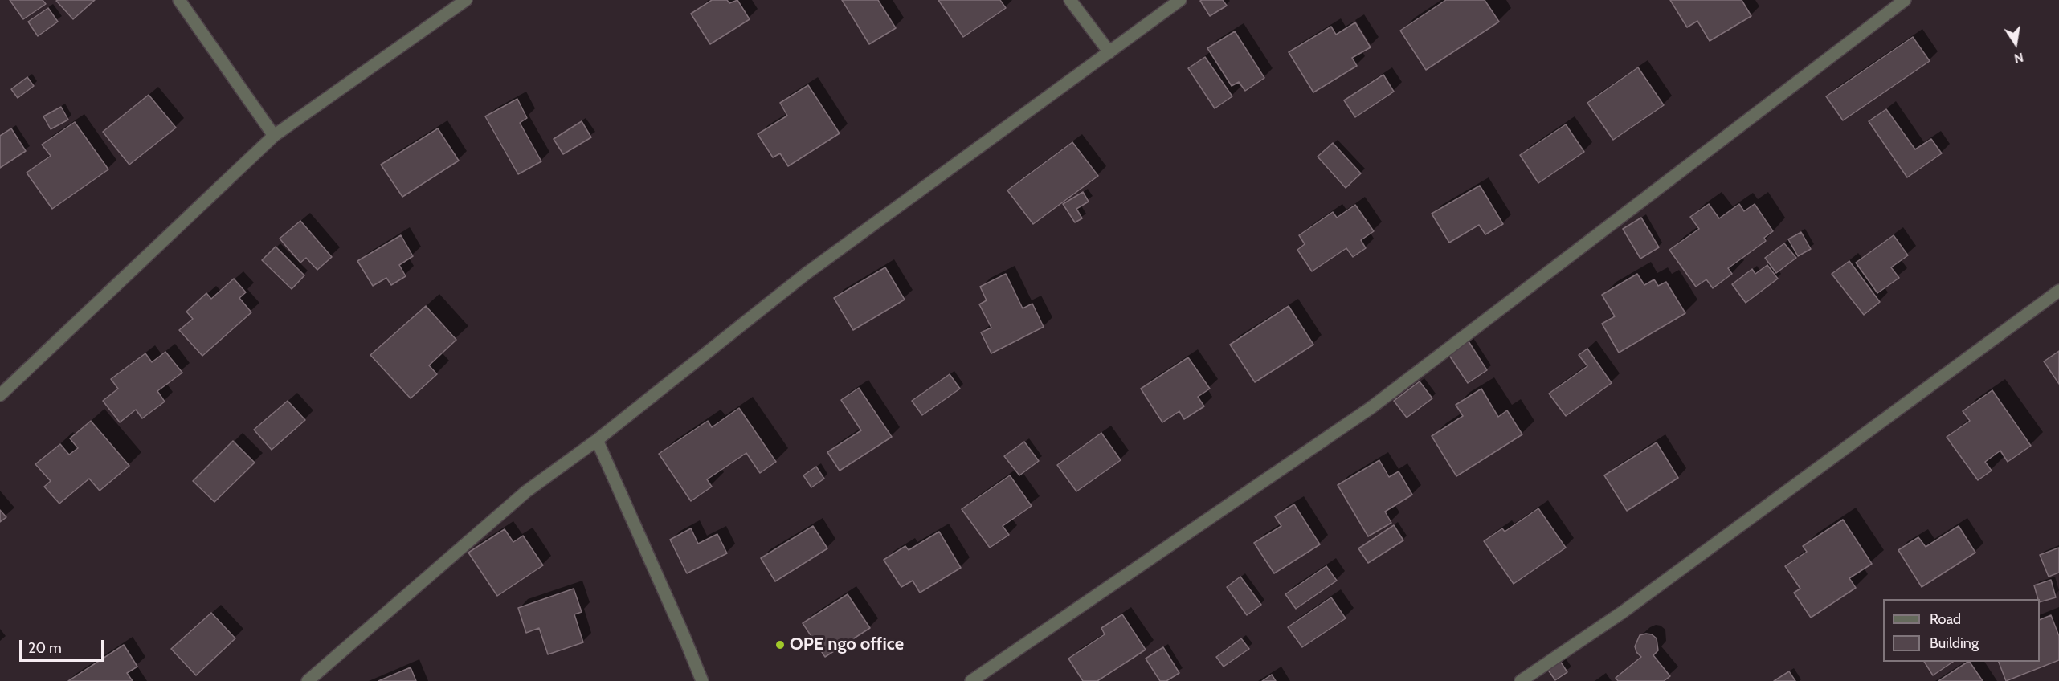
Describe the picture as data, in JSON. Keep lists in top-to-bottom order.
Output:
{
  "places": ["OPE ngo office"],
  "legend": ["Road", "Building"],
  "scale_bar": "20 m",
  "north": "bottom"
}
